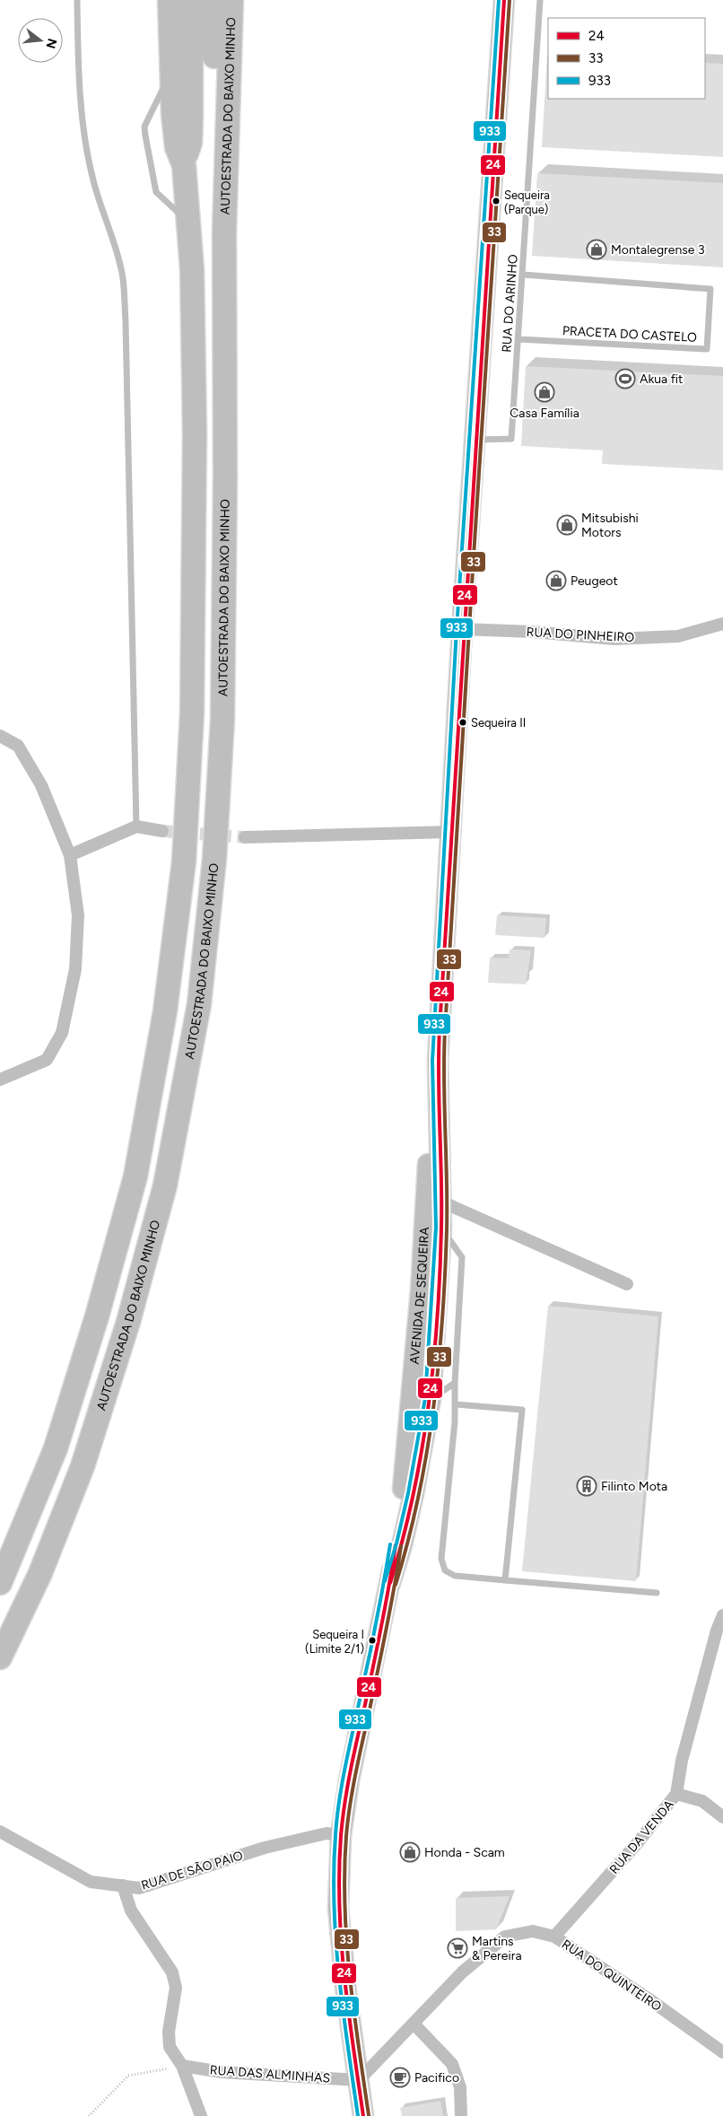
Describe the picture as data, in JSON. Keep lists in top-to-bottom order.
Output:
{
  "streets": {
    "highway": ["AUTOESTRADA DO BAIXO MINHO"],
    "main road": ["AVENIDA DE SEQUEIRA"],
    "street": [
      "RUA DO PINHEIRO",
      "RUA DA VENDA",
      "RUA DE SÃO PAIO",
      "RUA DO QUINTEIRO",
      "RUA DAS ALMINHAS"
    ],
    "lane": ["RUA DO ARINHO", "PRACETA DO CASTELO"]
  },
  "crossings": [
    ["RUA DO ARINHO", "PRACETA DO CASTELO"],
    ["RUA DO ARINHO", "AVENIDA DE SEQUEIRA"],
    ["RUA DO PINHEIRO", "AVENIDA DE SEQUEIRA"],
    ["AVENIDA DE SEQUEIRA", "RUA DE SÃO PAIO"],
    ["AVENIDA DE SEQUEIRA", "RUA DO QUINTEIRO"],
    ["AVENIDA DE SEQUEIRA", "RUA DAS ALMINHAS"],
    ["RUA DA VENDA", "RUA DO QUINTEIRO"],
    ["RUA DO QUINTEIRO", "RUA DAS ALMINHAS"]
  ],
  "places": {
    "other": ["Sequeira (Parque)", "Sequeira II", "Sequeira I (Limite 2/1)"],
    "shop": [
      "Montalegrense 3",
      "Casa Família",
      "Mitsubishi Motors",
      "Peugeot",
      "Honda - Scam"
    ],
    "sports": ["Akua fit"],
    "building": ["Filinto Mota"],
    "supermarket": ["Martins & Pereira"],
    "cafe": ["Pacifico"]
  },
  "lines": ["transit line 24", "transit line 33", "transit line 933"],
  "legend": ["24", "33", "933"],
  "north": "right"
}
